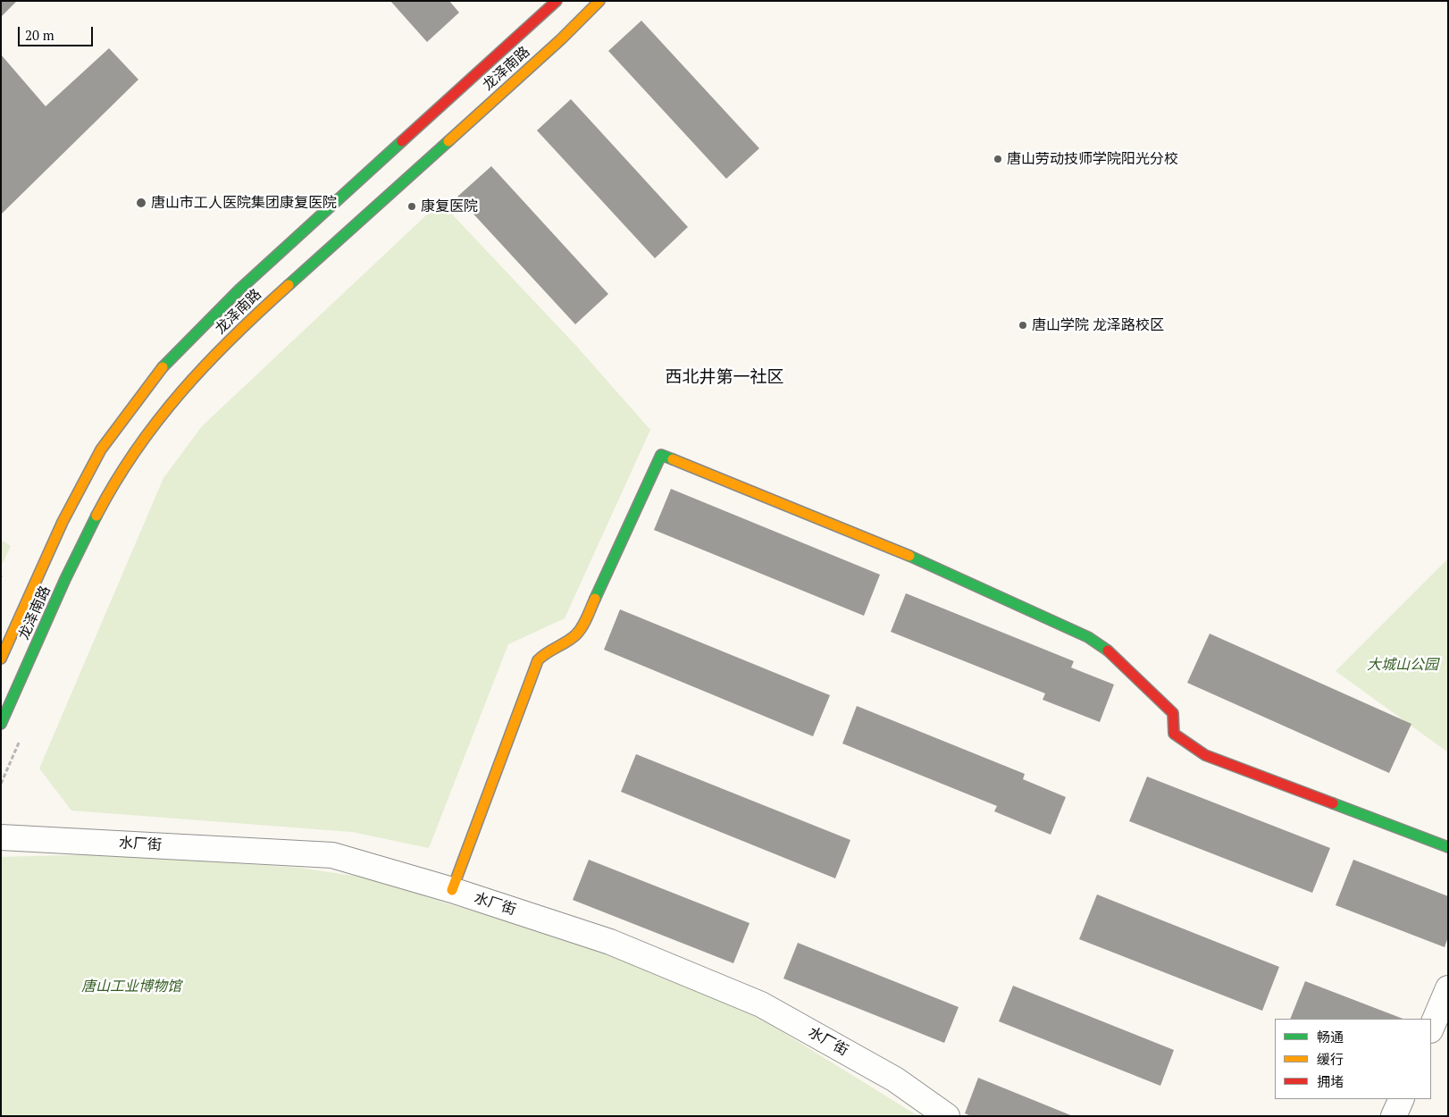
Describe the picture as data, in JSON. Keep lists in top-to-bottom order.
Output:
{
  "streets": {
    "main road": ["龙泽南路"],
    "street": ["水厂街"]
  },
  "districts": ["西北井第一社区"],
  "parks": ["大城山公园", "唐山工业博物馆"],
  "places": [
    "唐山劳动技师学院阳光分校",
    "唐山市工人医院集团康复医院",
    "康复医院",
    "唐山学院 龙泽路校区"
  ],
  "legend": ["畅通", "缓行", "拥堵"],
  "scale_bar": "20 m"
}
